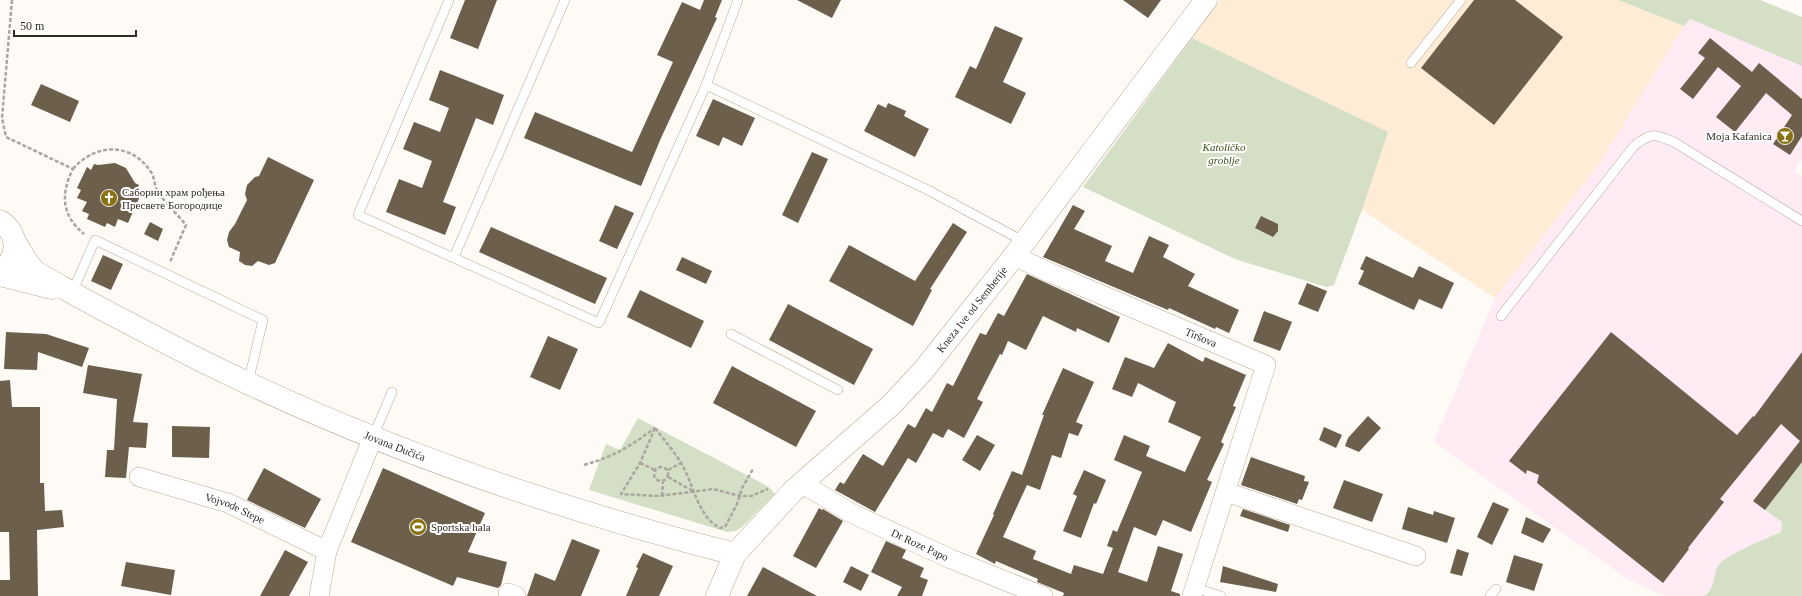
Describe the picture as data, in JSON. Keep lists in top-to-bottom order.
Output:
{
  "streets": {
    "street": [
      "Kneza Ive od Semberije",
      "Tiršova",
      "Jovana Dučića",
      "Vojvode Stepe",
      "Dr Roze Papo"
    ]
  },
  "crossings": [
    ["Kneza Ive od Semberije", "Tiršova"],
    ["Kneza Ive od Semberije", "Jovana Dučića"],
    ["Kneza Ive od Semberije", "Dr Roze Papo"]
  ],
  "parks": ["Katoličko groblje"],
  "places": {
    "bar": ["Moja Kafanica"],
    "church": ["Саборни храм рођења Пресвете Богородице"],
    "sports": ["Sportska hala"]
  },
  "scale_bar": "50 m"
}
